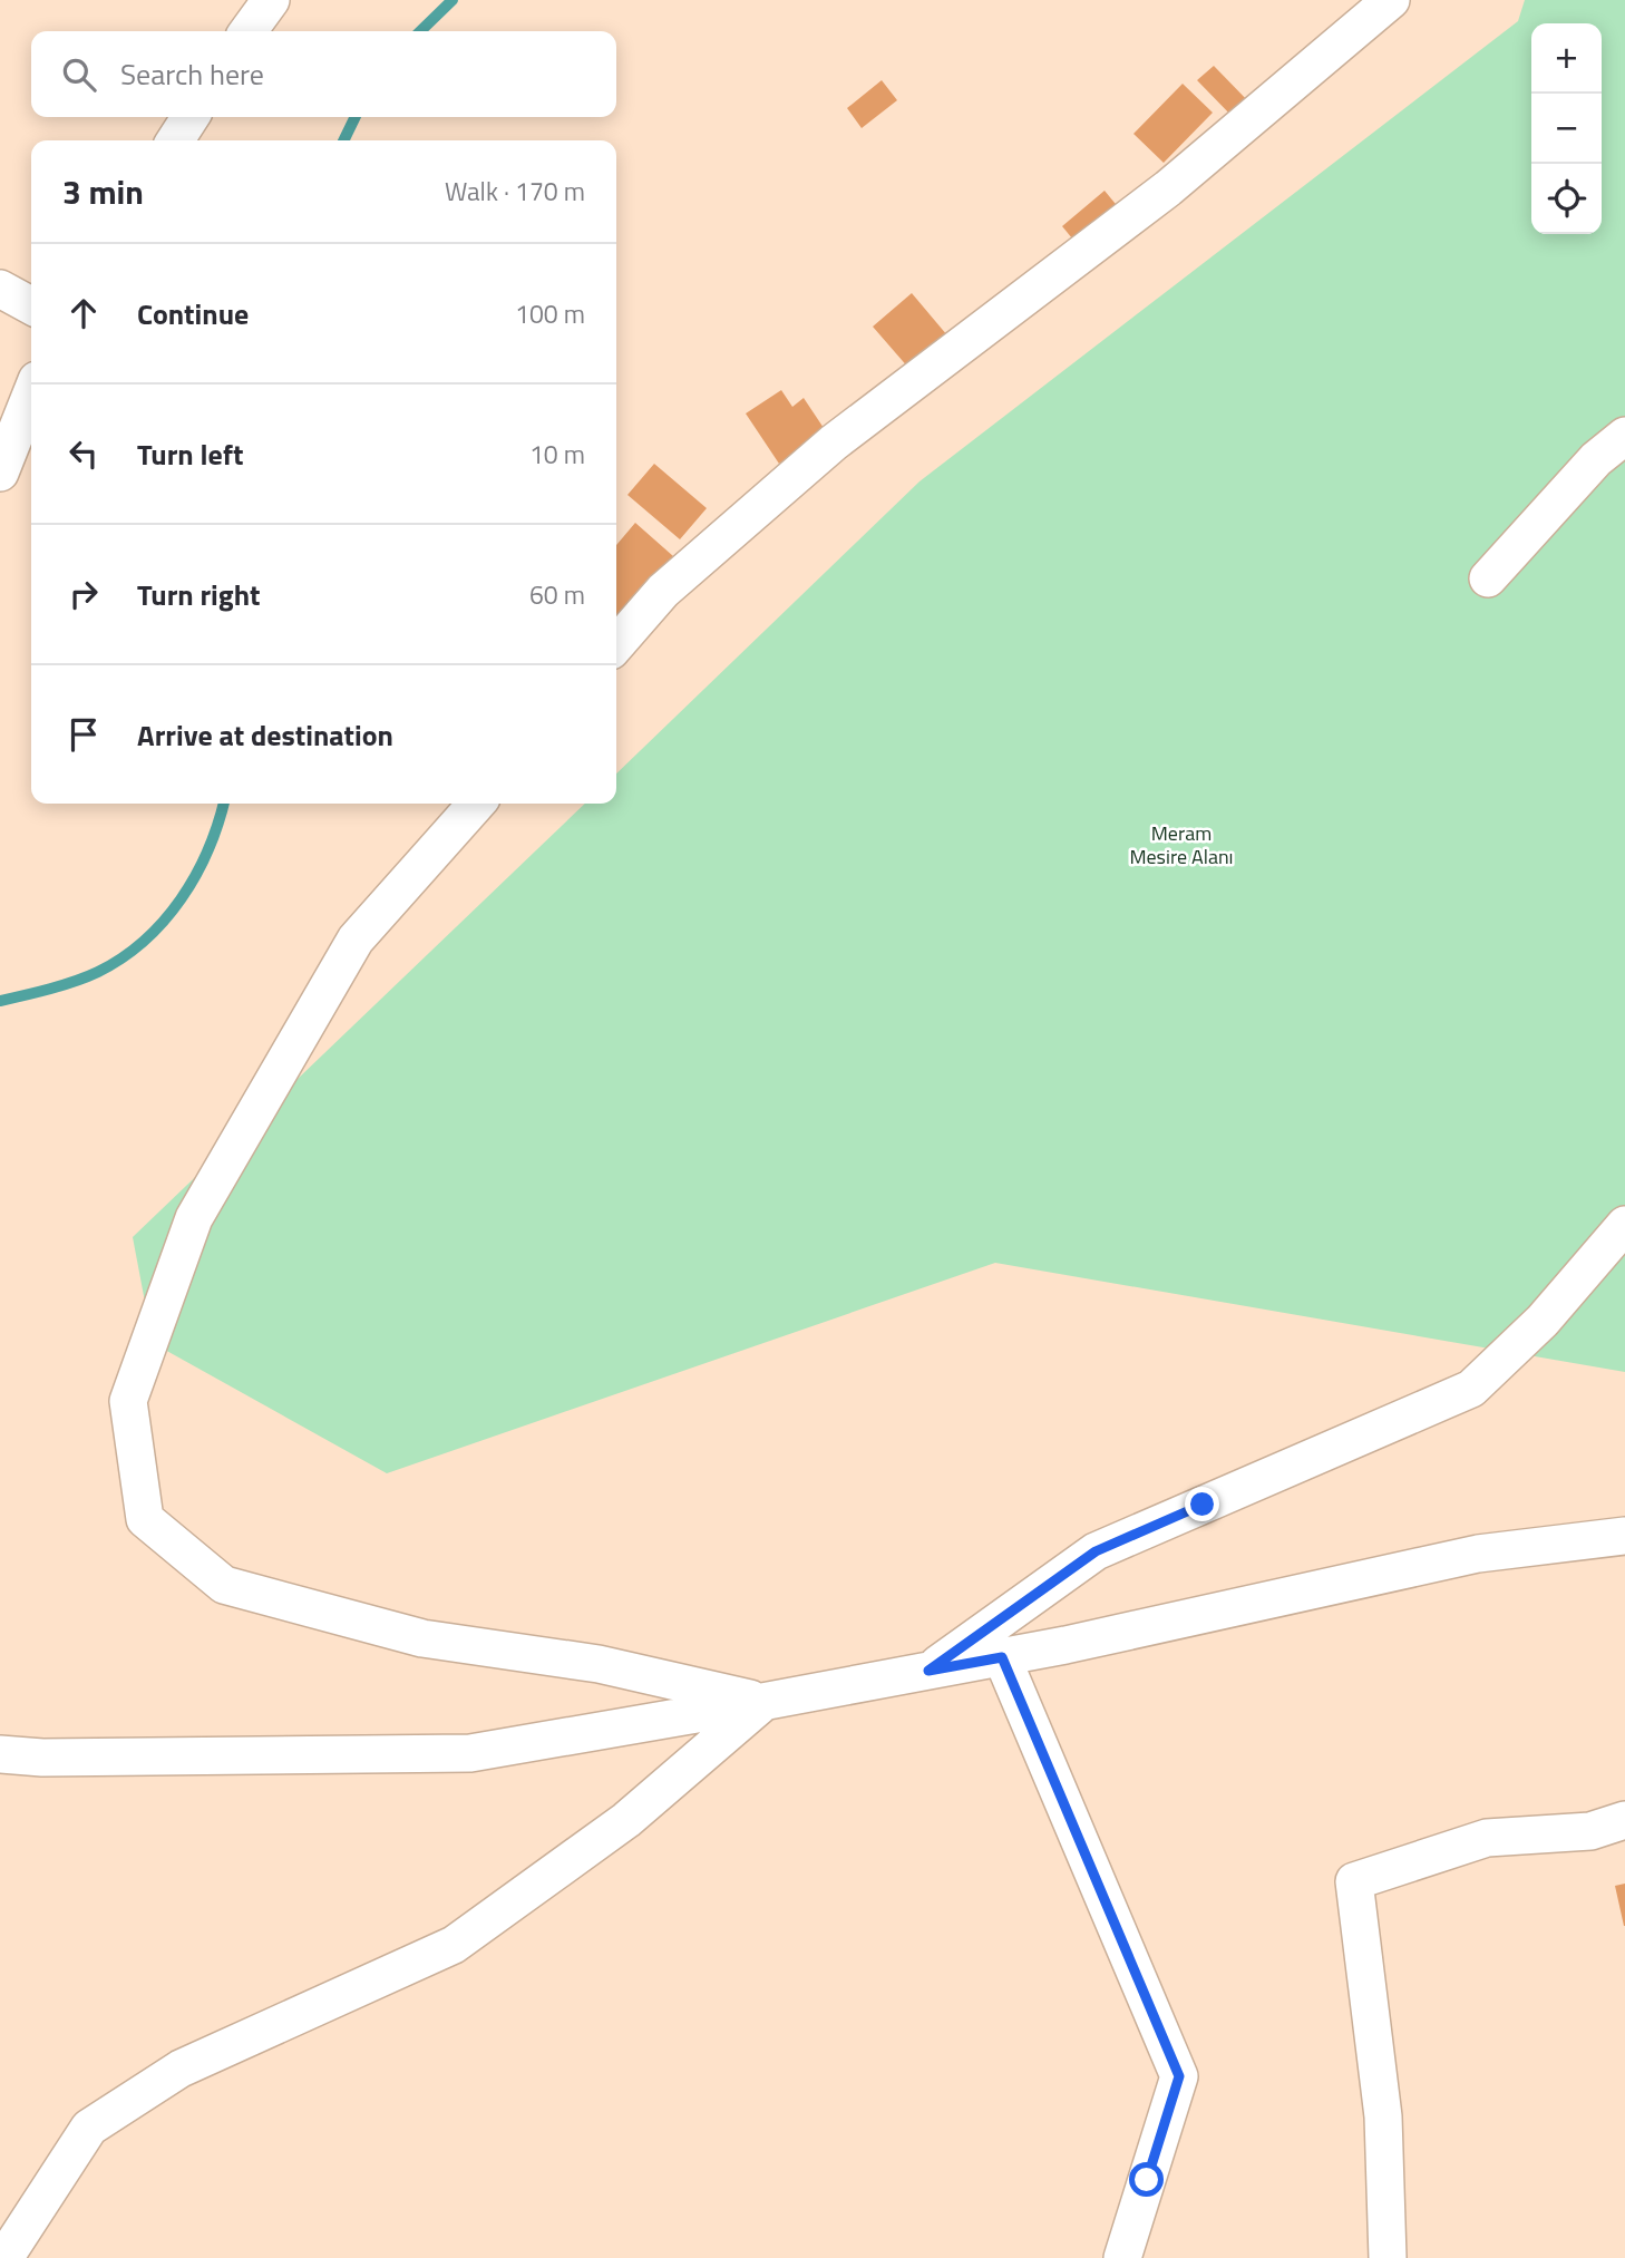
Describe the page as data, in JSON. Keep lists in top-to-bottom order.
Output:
{
  "parks": ["Meram Mesire Alanı"],
  "page": {
    "map_buttons": ["+", "−"],
    "search": "Search here",
    "heading": ["3 min", "Walk · 170 m"],
    "list": [
      ["Continue", "100 m"],
      ["Turn left", "10 m"],
      ["Turn right", "60 m"],
      "Arrive at destination"
    ]
  }
}
